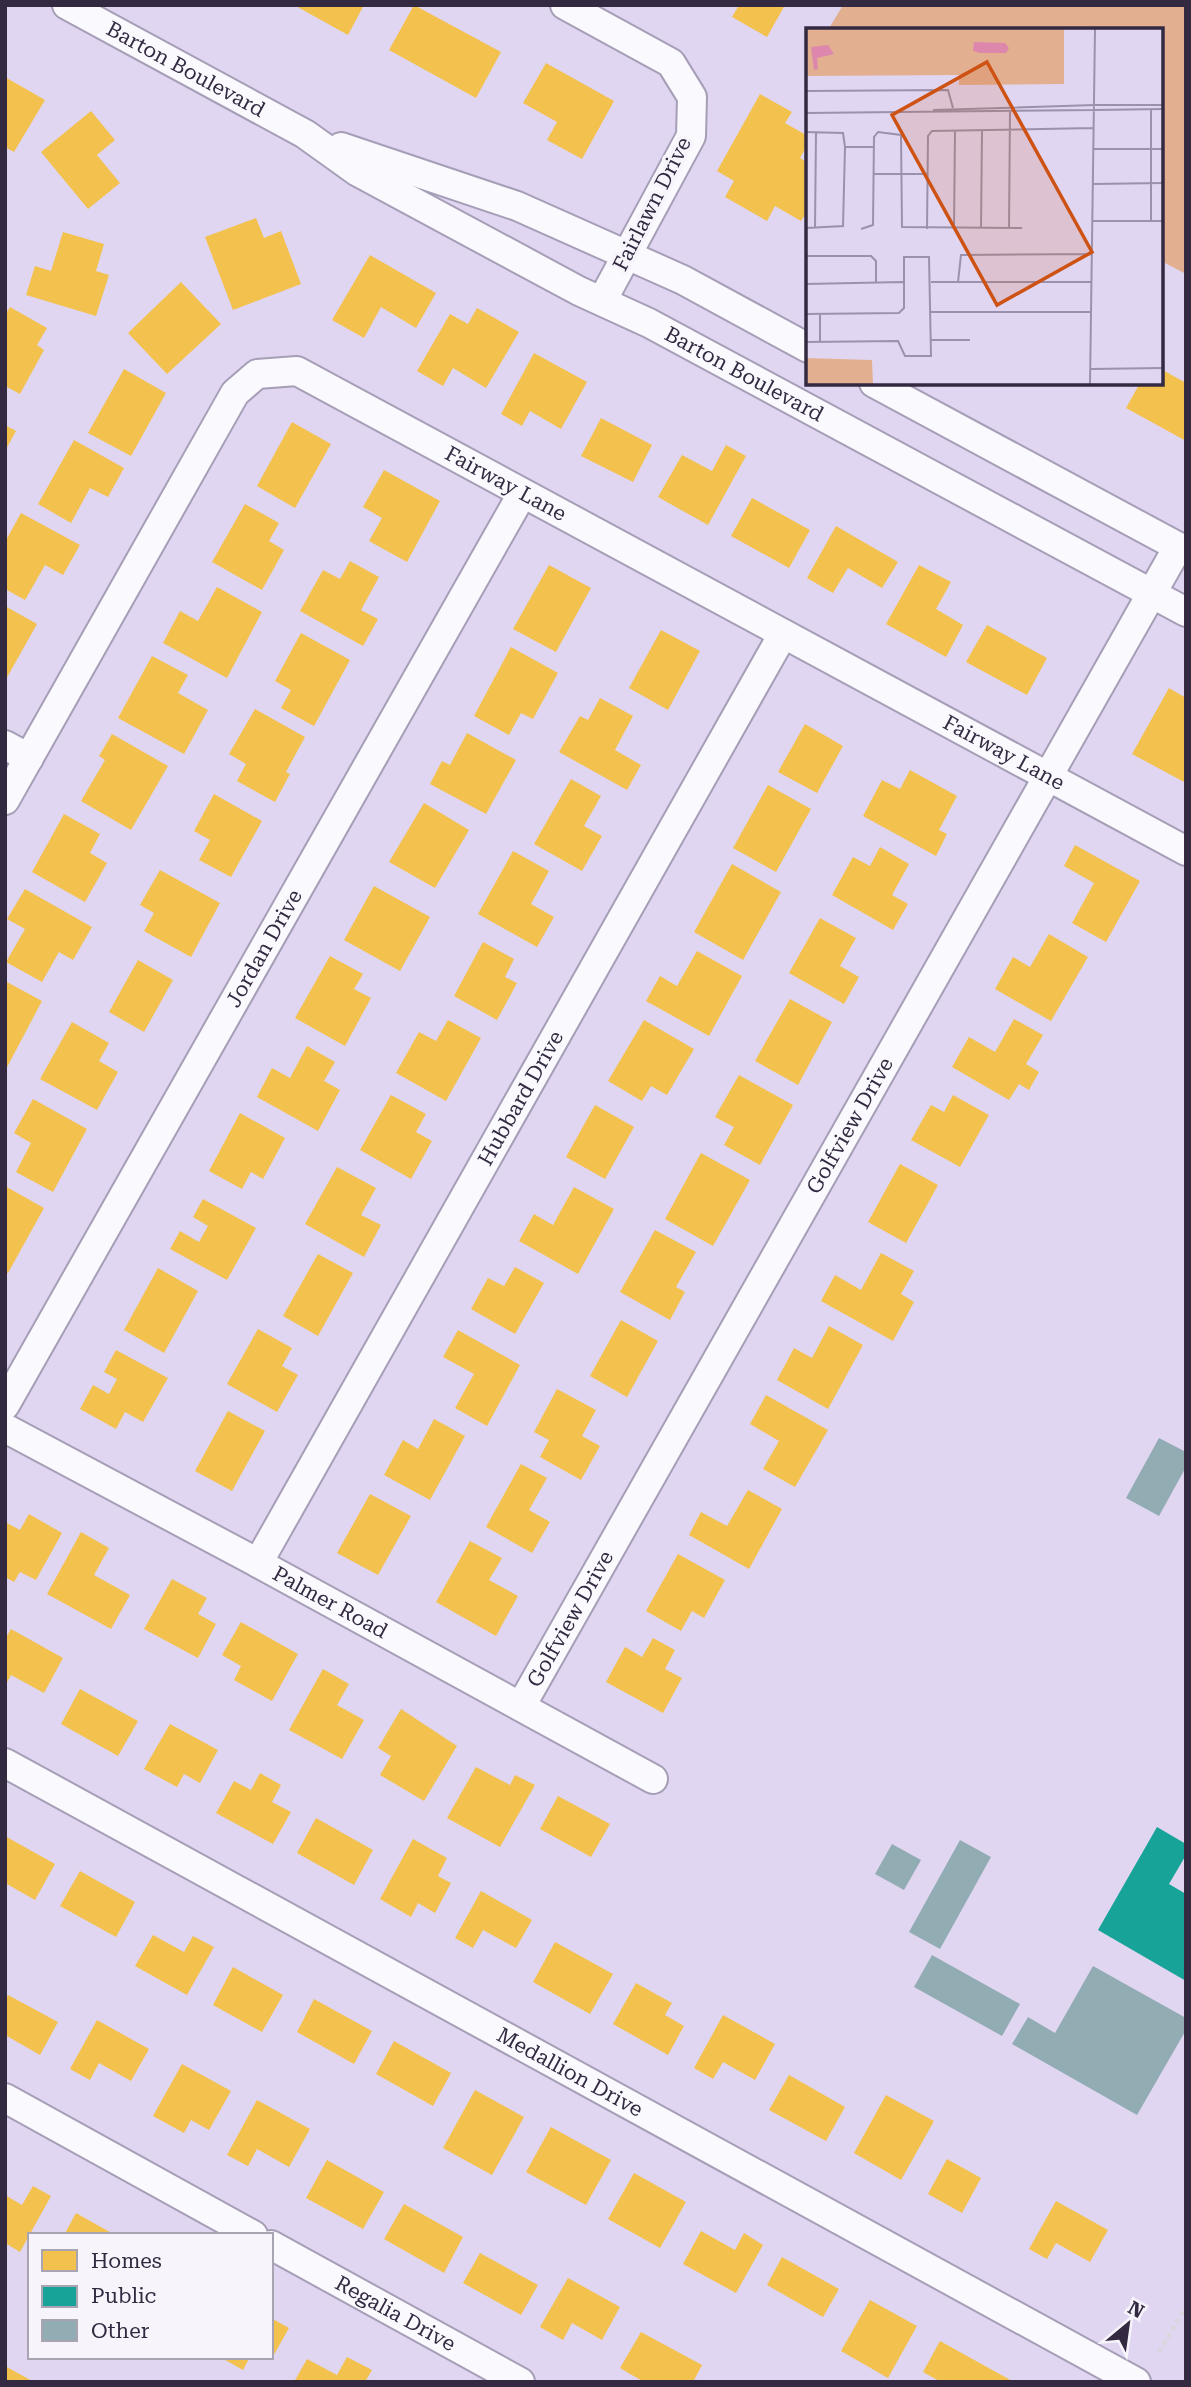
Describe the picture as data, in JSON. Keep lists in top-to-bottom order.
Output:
{
  "streets": {
    "street": [
      "Barton Boulevard",
      "Fairlawn Drive",
      "Fairway Lane",
      "Jordan Drive",
      "Hubbard Drive",
      "Golfview Drive",
      "Palmer Road",
      "Medallion Drive",
      "Regalia Drive"
    ]
  },
  "crossings": [
    ["Barton Boulevard", "Fairlawn Drive"],
    ["Barton Boulevard", "Golfview Drive"],
    ["Fairway Lane", "Jordan Drive"],
    ["Fairway Lane", "Hubbard Drive"],
    ["Fairway Lane", "Golfview Drive"],
    ["Hubbard Drive", "Palmer Road"],
    ["Golfview Drive", "Palmer Road"]
  ],
  "legend": ["Homes", "Public", "Other"],
  "north": "top right"
}
